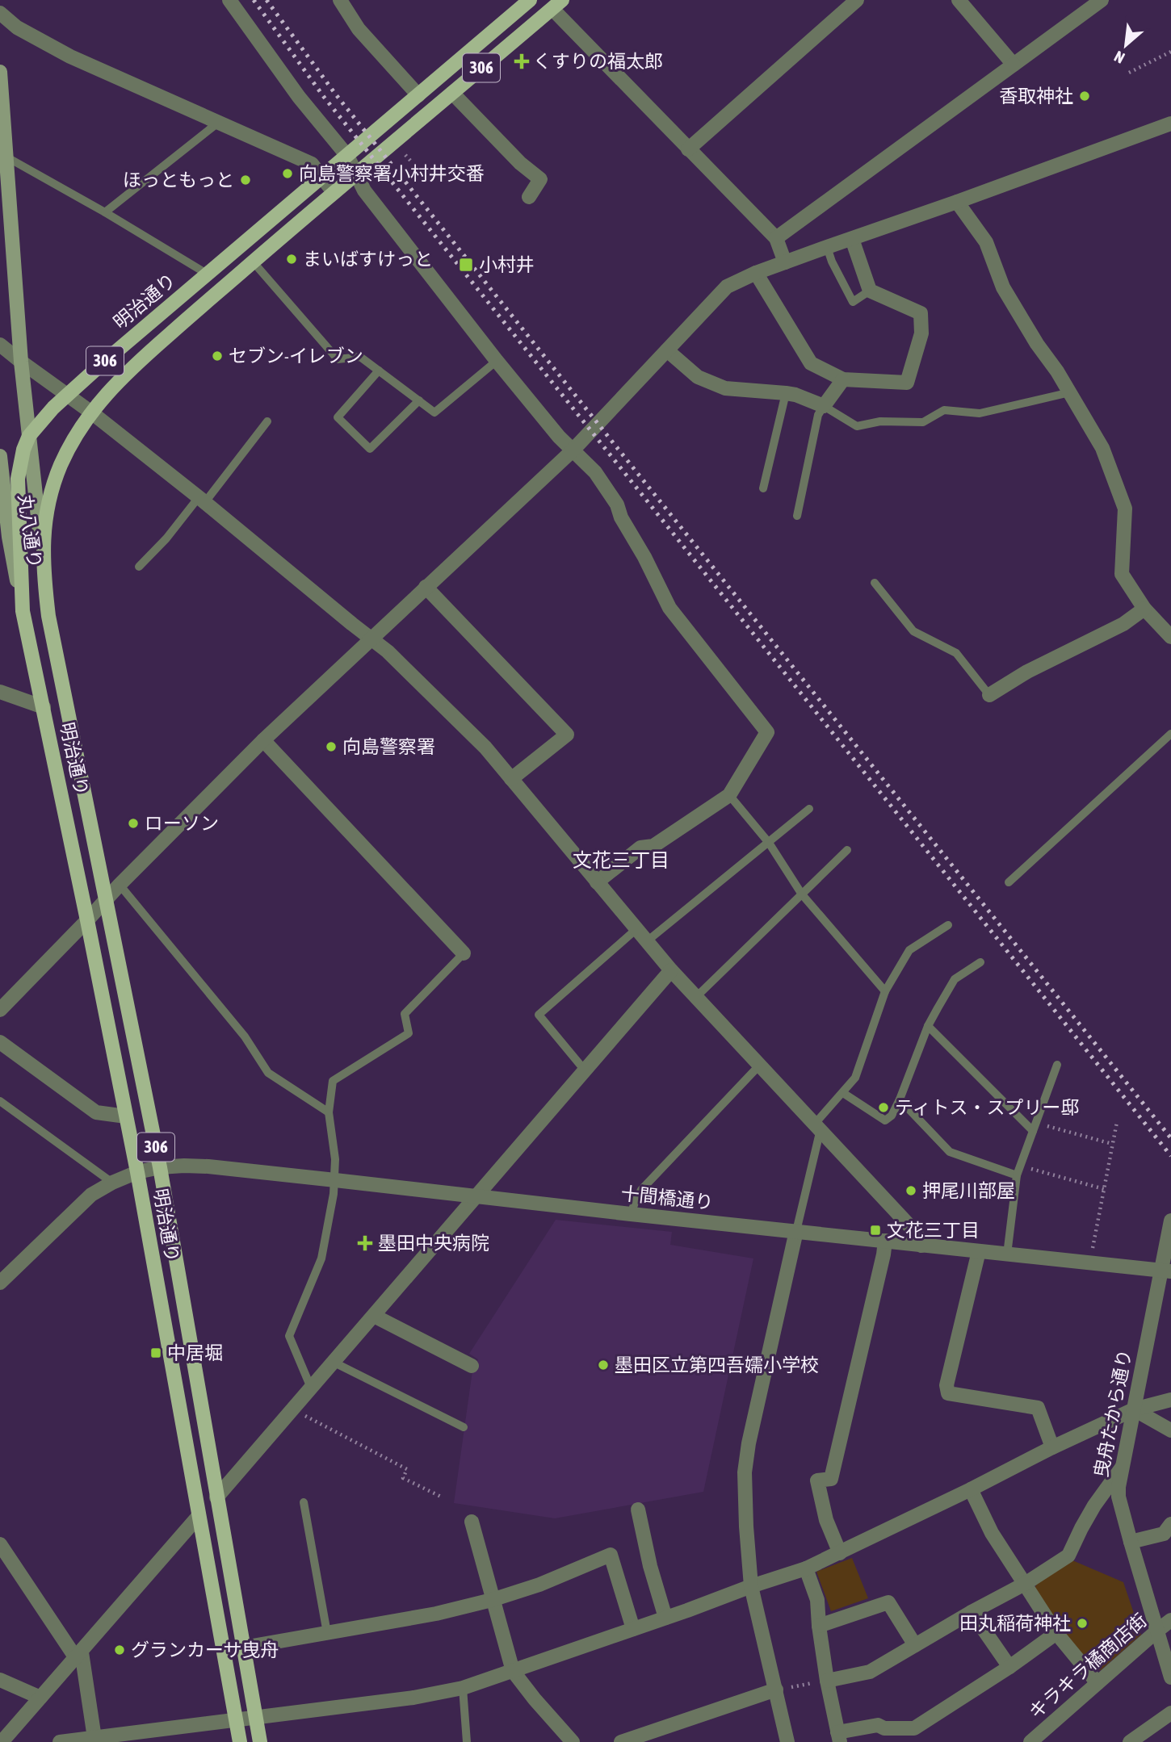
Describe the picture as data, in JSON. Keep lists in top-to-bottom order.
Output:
{
  "streets": {
    "main road": ["306", "明治通り", "丸八通り"],
    "street": ["十間橋通り", "曳舟たから通り", "キラキラ橘商店街"]
  },
  "crossings": [
    ["明治通り", "丸八通り"],
    ["明治通り", "十間橋通り"],
    ["十間橋通り", "曳舟たから通り"],
    ["曳舟たから通り", "キラキラ橘商店街"]
  ],
  "districts": ["文花三丁目"],
  "places": {
    "health": ["くすりの福太郎", "墨田中央病院"],
    "other": [
      "香取神社",
      "向島警察署小村井交番",
      "ほっともっと",
      "まいばすけっと",
      "セブン-イレブン",
      "向島警察署",
      "ローソン",
      "ティトス・スプリー邸",
      "押尾川部屋",
      "墨田区立第四吾嬬小学校",
      "田丸稲荷神社",
      "グランカーサ曳舟"
    ],
    "transit": ["小村井", "文花三丁目", "中居堀"]
  },
  "north": "bottom left"
}
